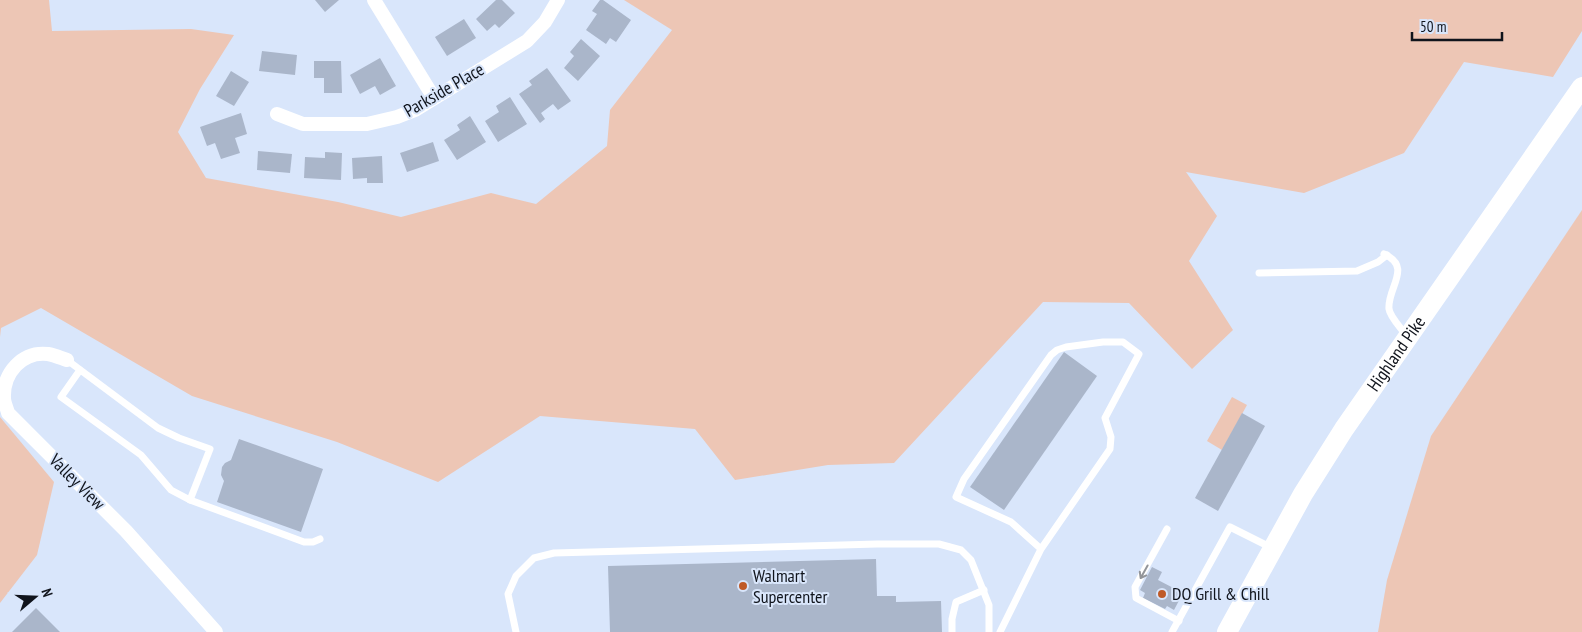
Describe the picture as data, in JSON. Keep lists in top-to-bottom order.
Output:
{
  "streets": {
    "main road": ["Highland Pike"],
    "street": ["Parkside Place", "Valley View"]
  },
  "places": ["Walmart Supercenter", "DQ Grill & Chill"],
  "scale_bar": "50 m",
  "north": "right"
}
